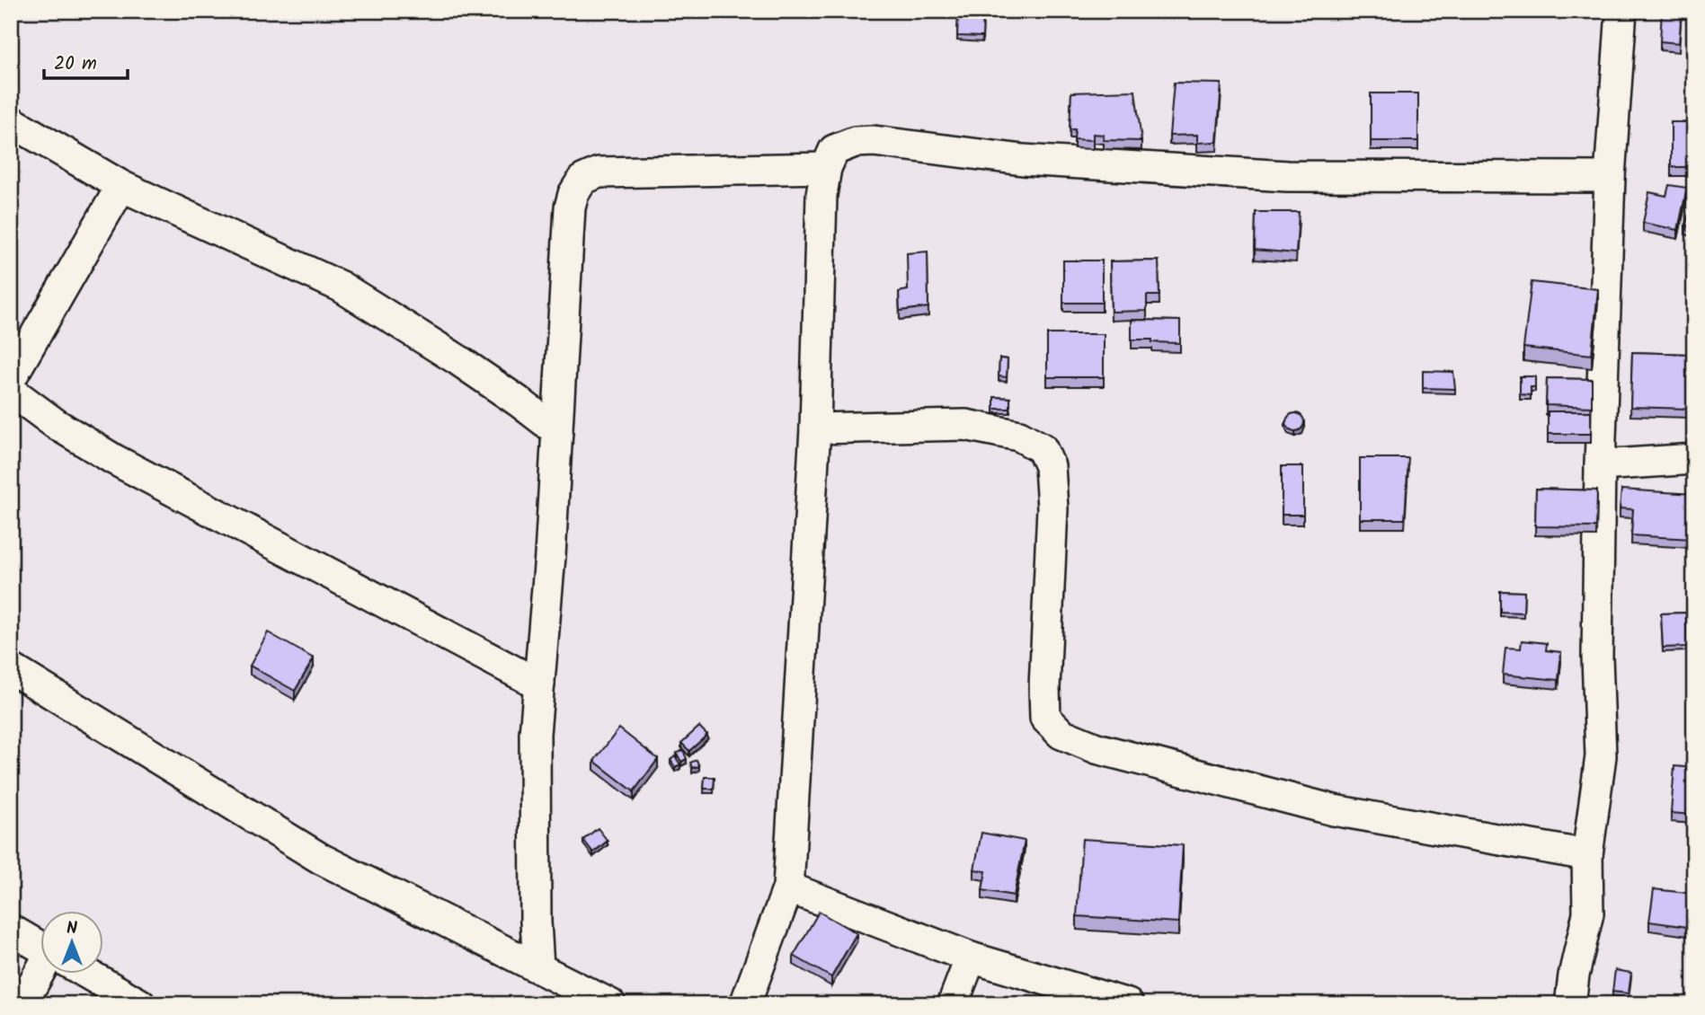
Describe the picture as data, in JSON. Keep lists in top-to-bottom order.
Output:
{
  "scale_bar": "20 m",
  "north": "top"
}
